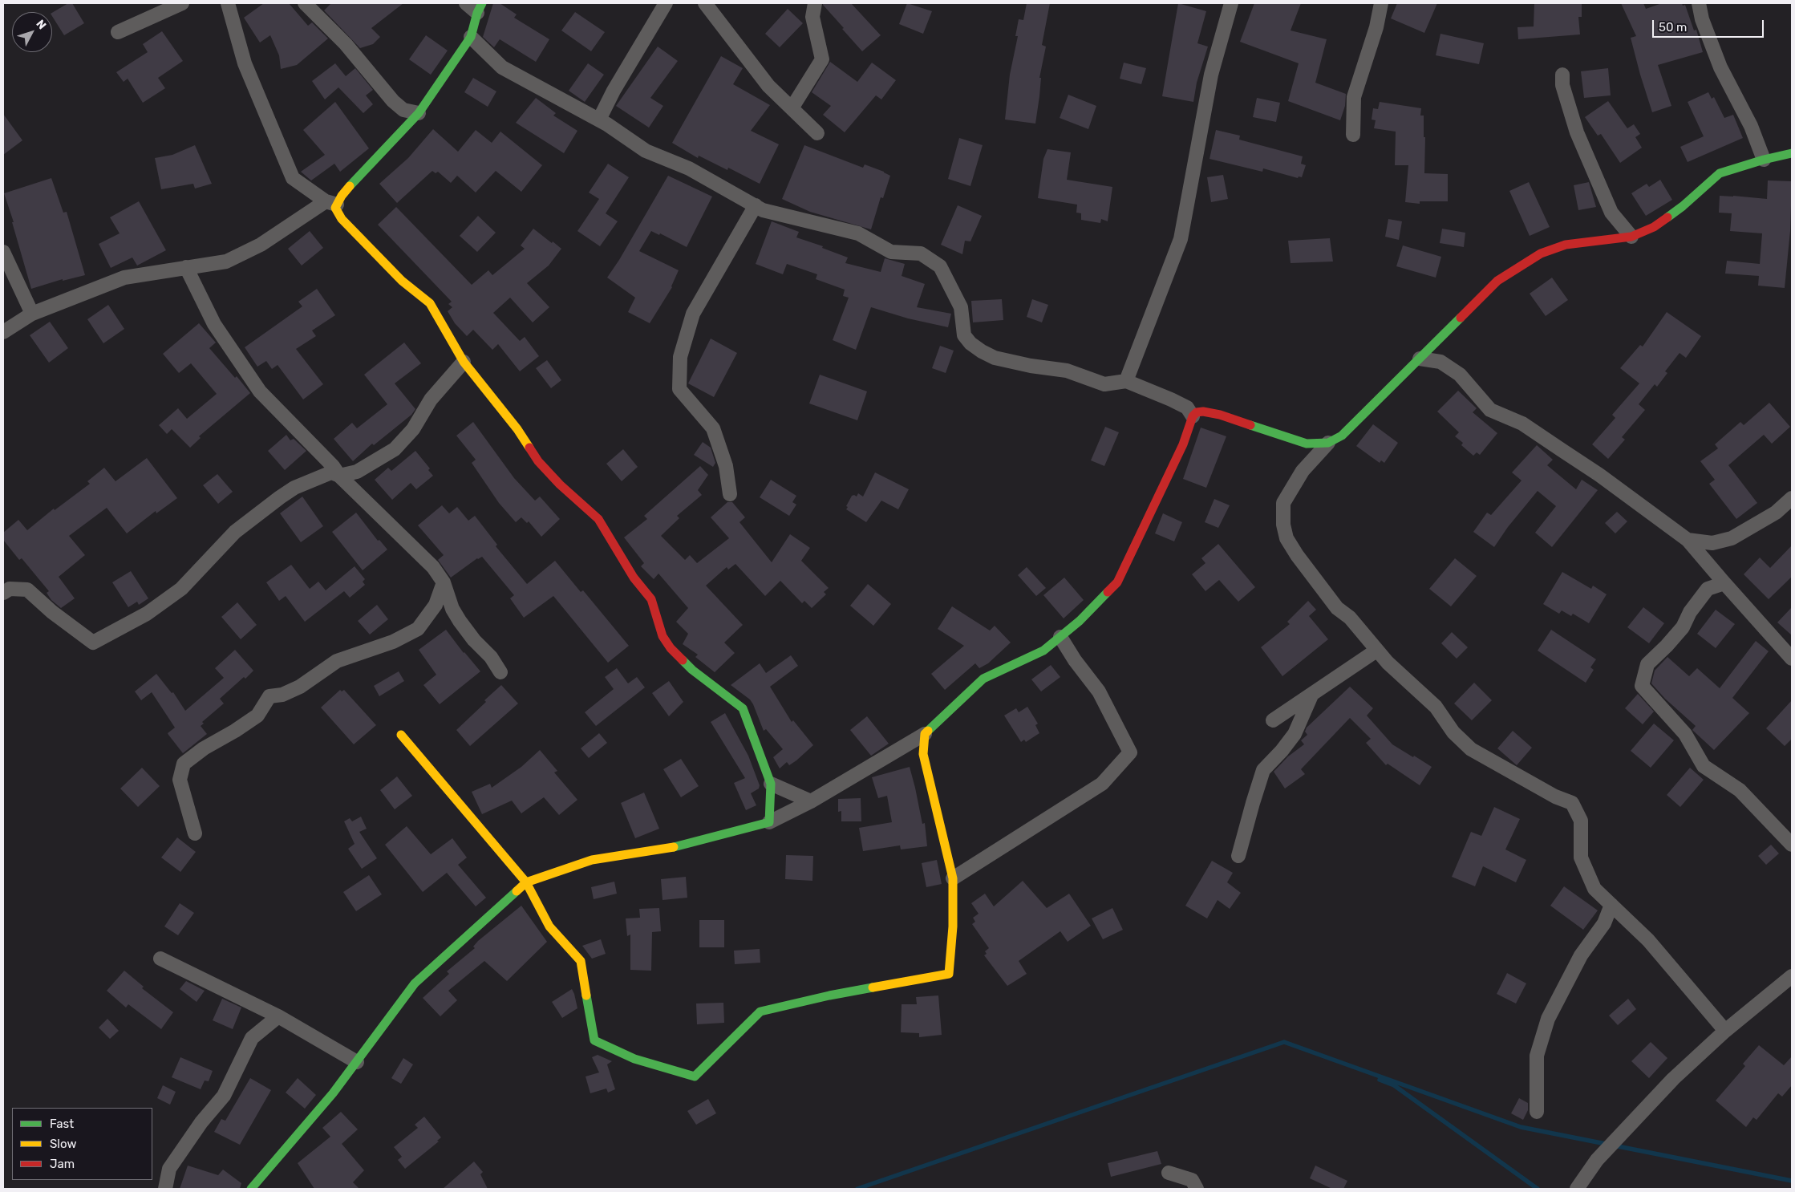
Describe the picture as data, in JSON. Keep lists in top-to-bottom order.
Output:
{
  "legend": ["Fast", "Slow", "Jam"],
  "scale_bar": "50 m",
  "north": "top right"
}
